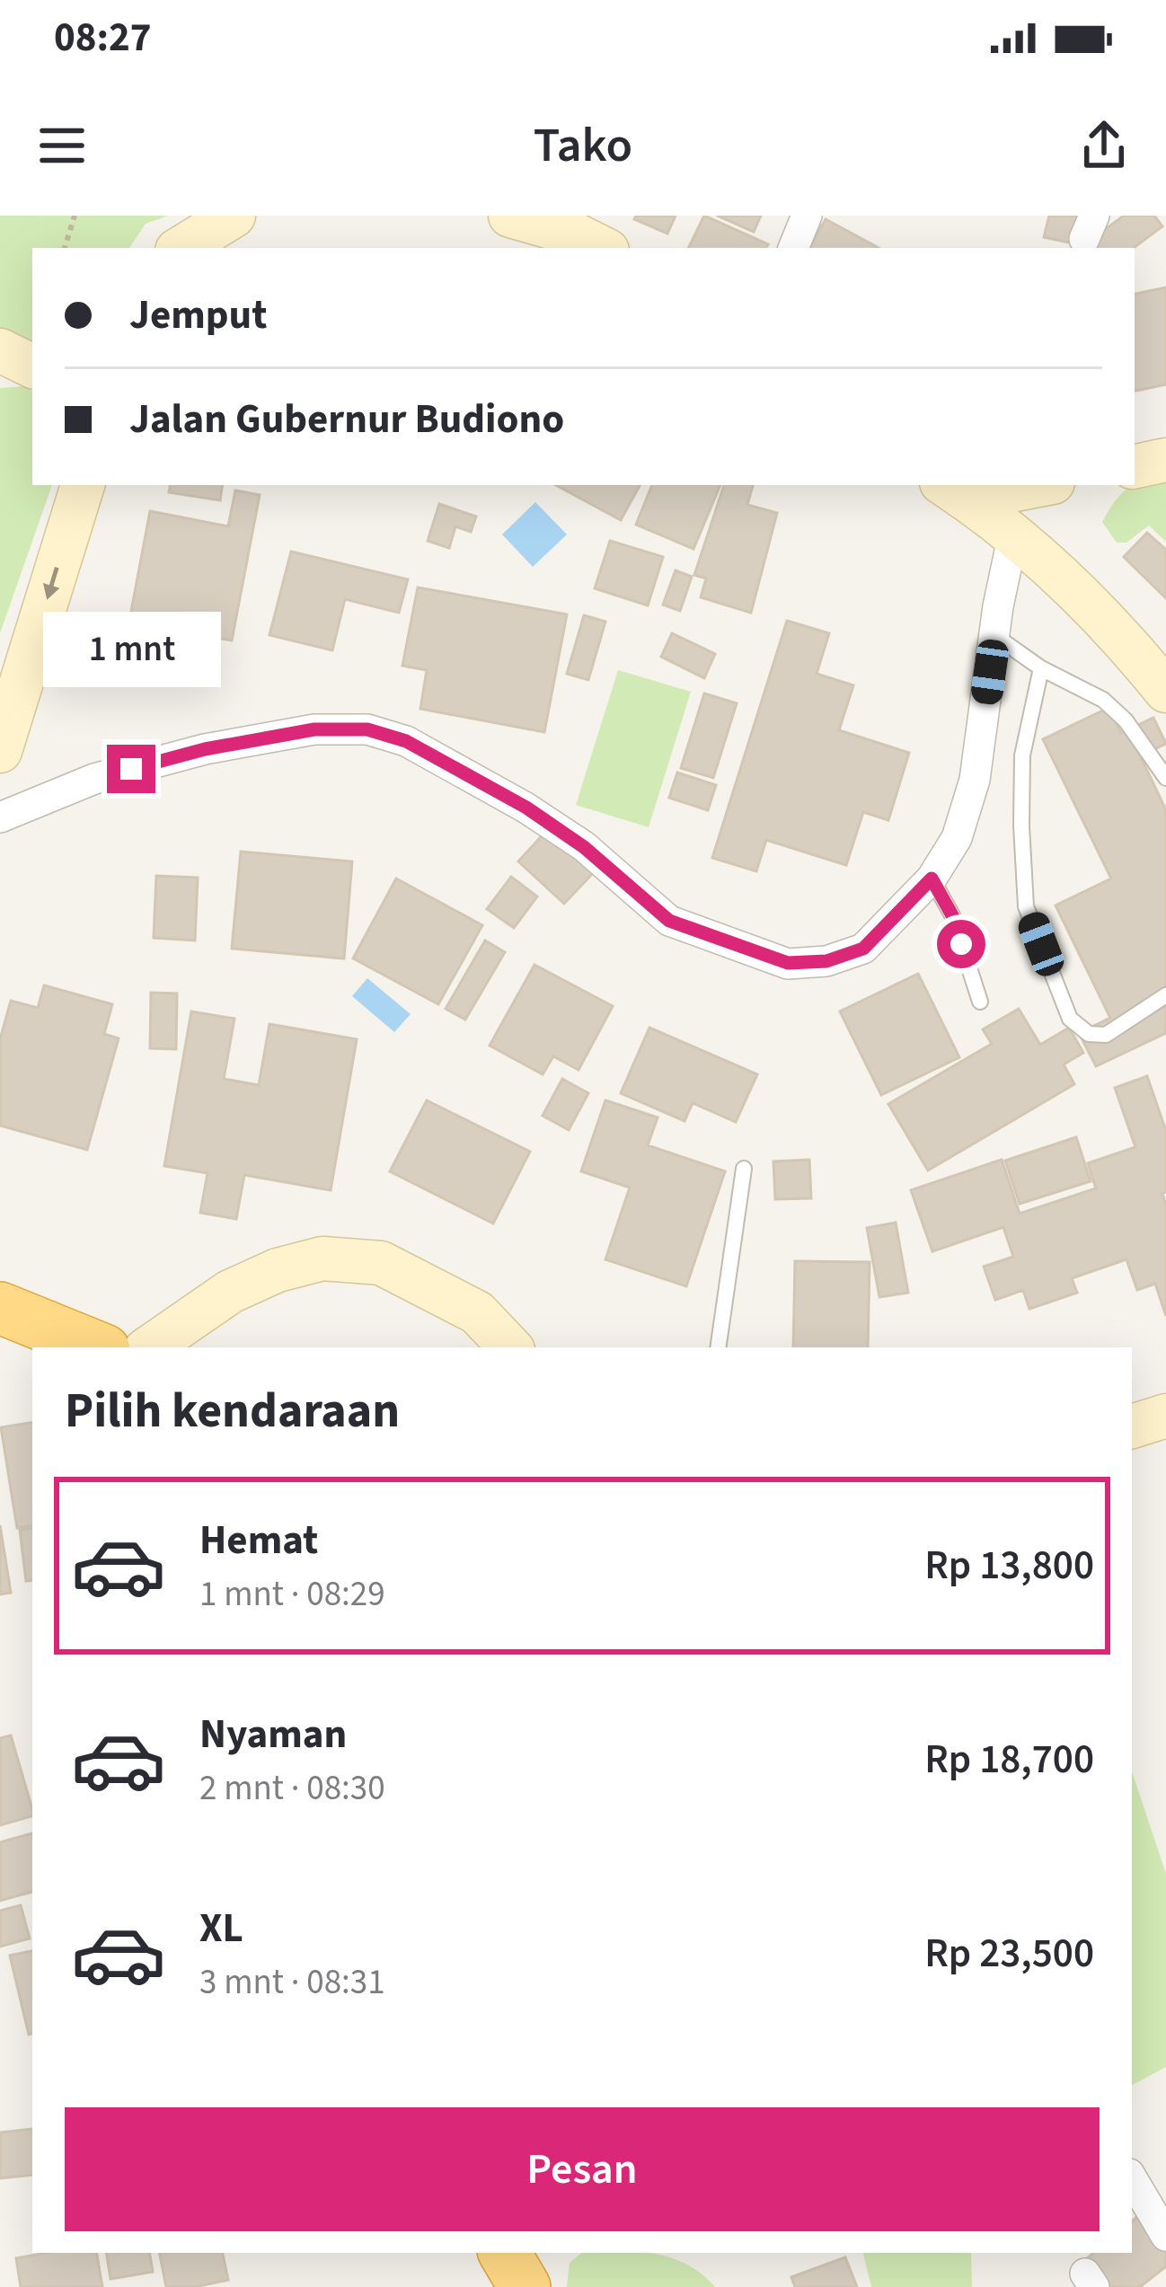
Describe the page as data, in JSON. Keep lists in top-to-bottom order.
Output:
{
  "page": {
    "status": "08:27",
    "header": "Tako",
    "banner": ["Jemput", "Jalan Gubernur Budiono"],
    "bubble": "1 mnt",
    "heading": "Pilih kendaraan",
    "list": [
      {
        "name": "Hemat",
        "note": "1 mnt · 08:29",
        "value": "Rp 13,800"
      },
      {
        "name": "Nyaman",
        "note": "2 mnt · 08:30",
        "value": "Rp 18,700"
      },
      {
        "name": "XL",
        "note": "3 mnt · 08:31",
        "value": "Rp 23,500"
      }
    ],
    "buttons": "Pesan"
  }
}
